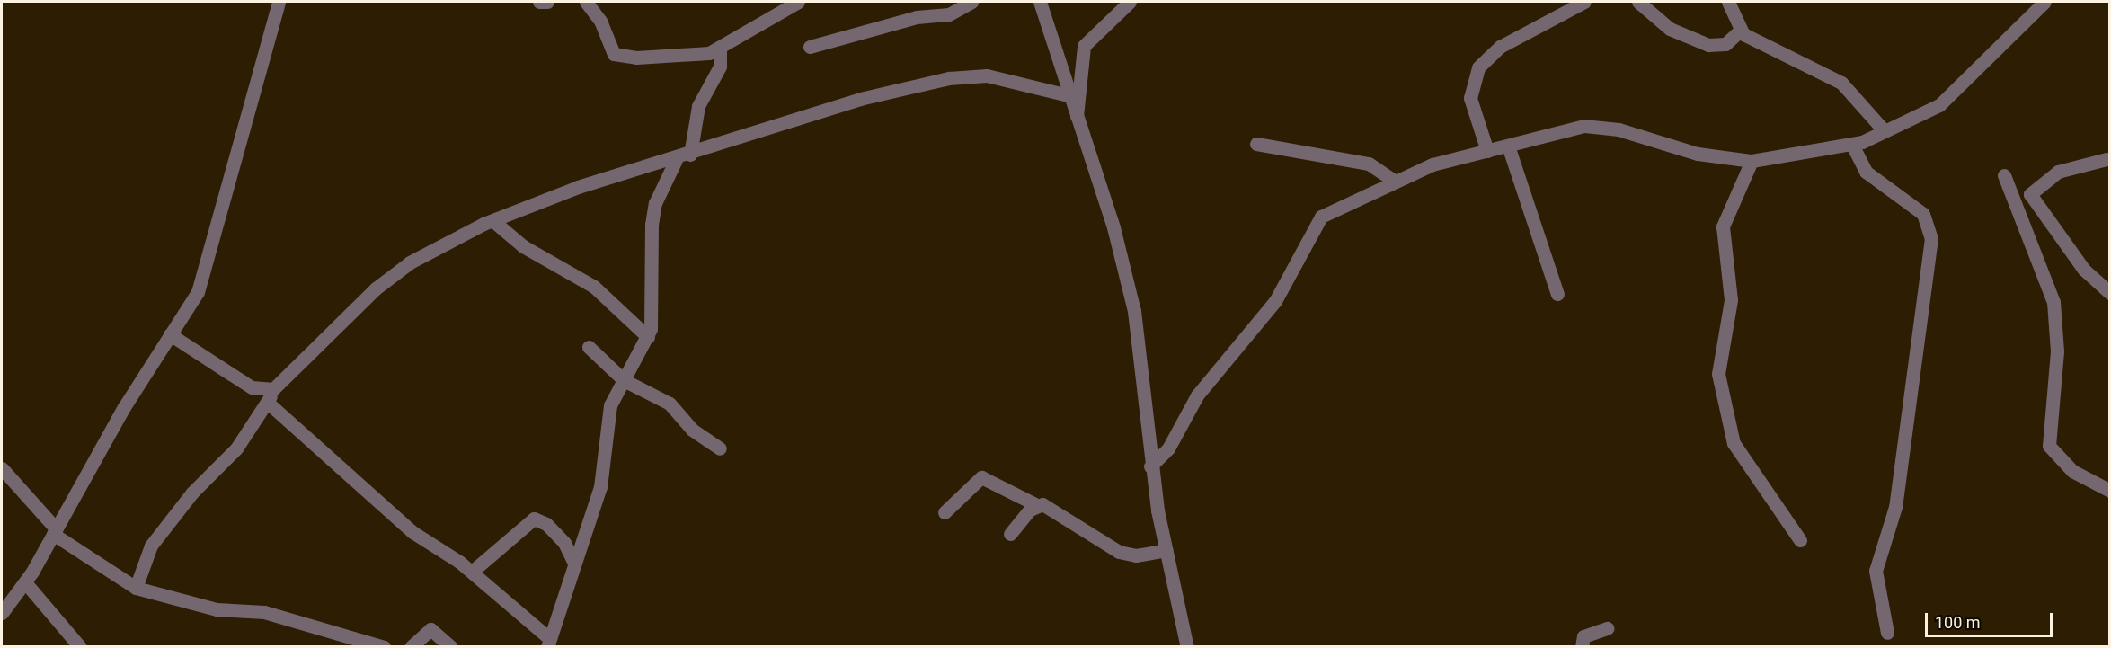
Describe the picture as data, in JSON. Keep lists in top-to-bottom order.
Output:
{
  "scale_bar": "100 m"
}
